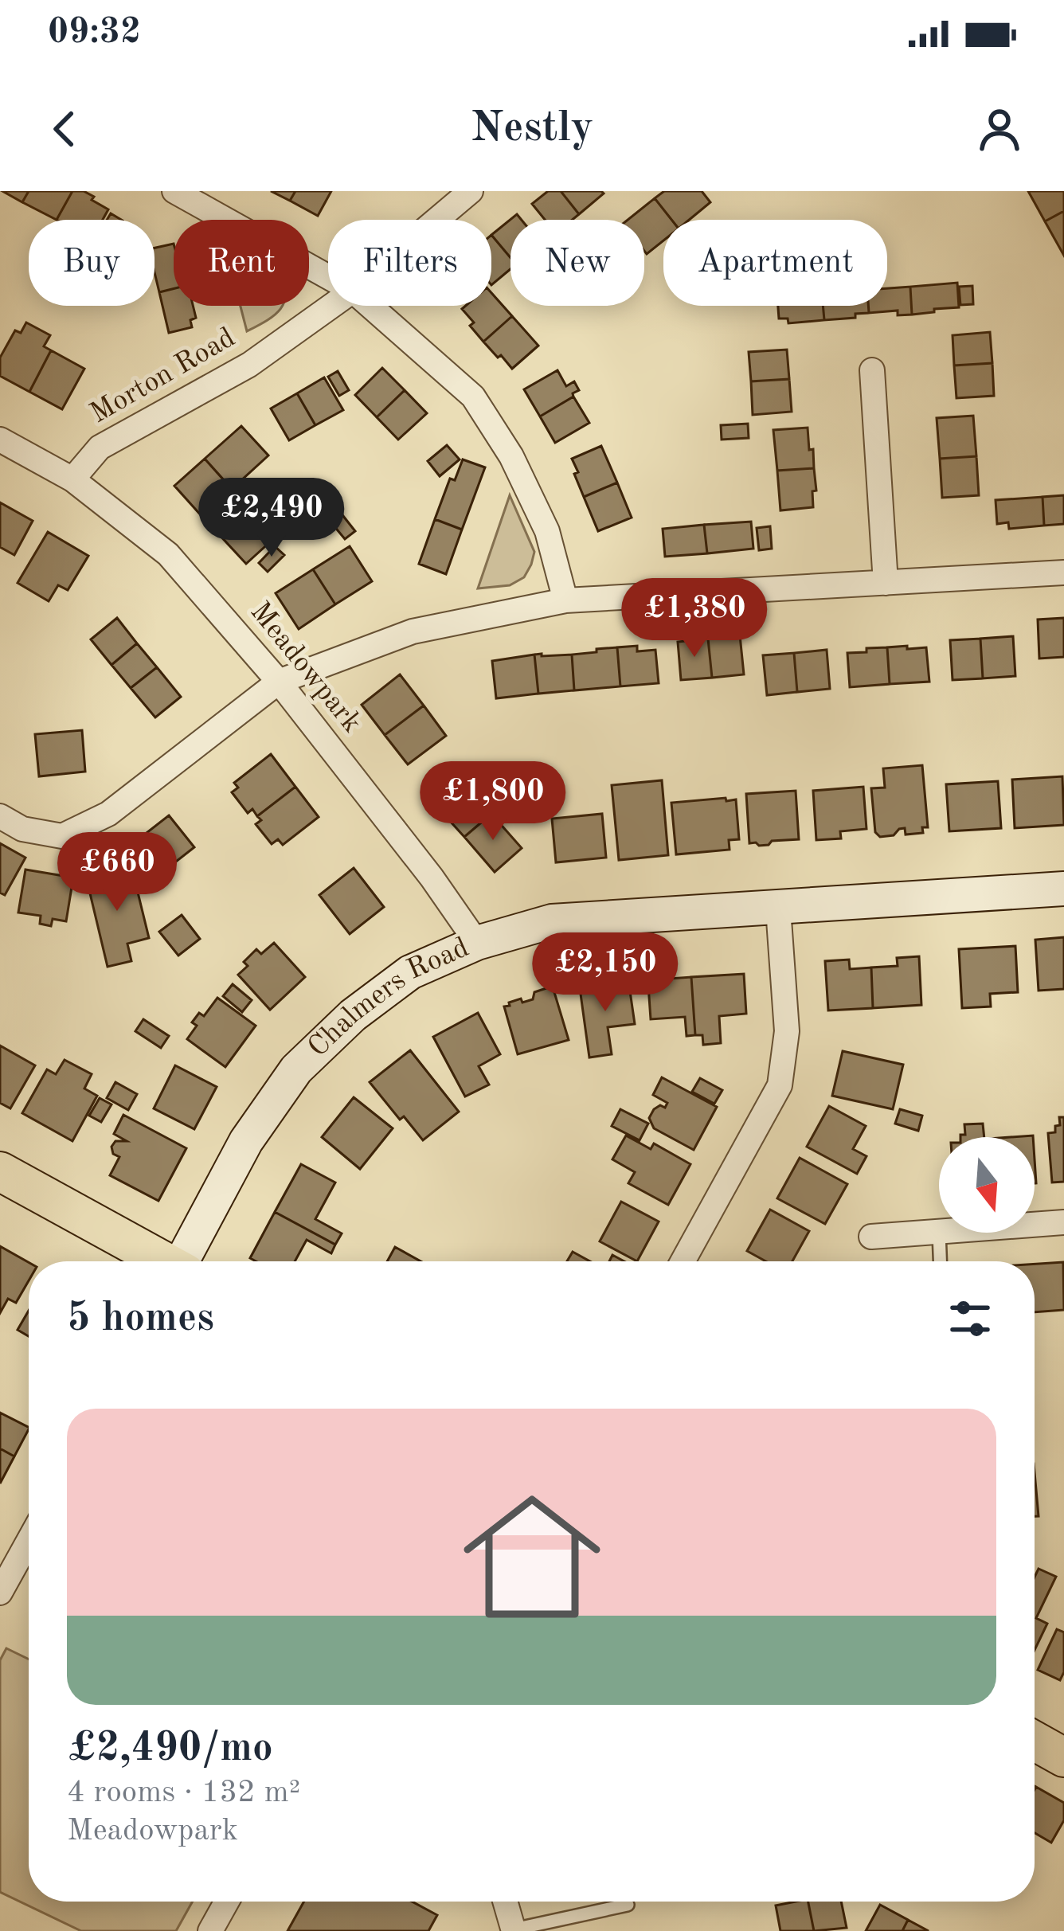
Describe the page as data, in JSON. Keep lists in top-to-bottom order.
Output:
{
  "streets": {
    "street": ["Morton Road", "Meadowpark", "Chalmers Road"]
  },
  "crossings": [
    ["Morton Road", "Meadowpark"],
    ["Meadowpark", "Chalmers Road"]
  ],
  "north": "bottom",
  "page": {
    "status": "09:32",
    "header": "Nestly",
    "chip": [
      "Buy",
      "Rent",
      "Filters",
      "New",
      "Apartment"
    ],
    "price": [
      "£2,490",
      "£1,380",
      "£1,800",
      "£660",
      "£2,150"
    ],
    "heading": "5 homes",
    "list": [
      {
        "name": "£2,490/mo",
        "note": "4 rooms · 132 m² · Meadowpark"
      }
    ]
  }
}
